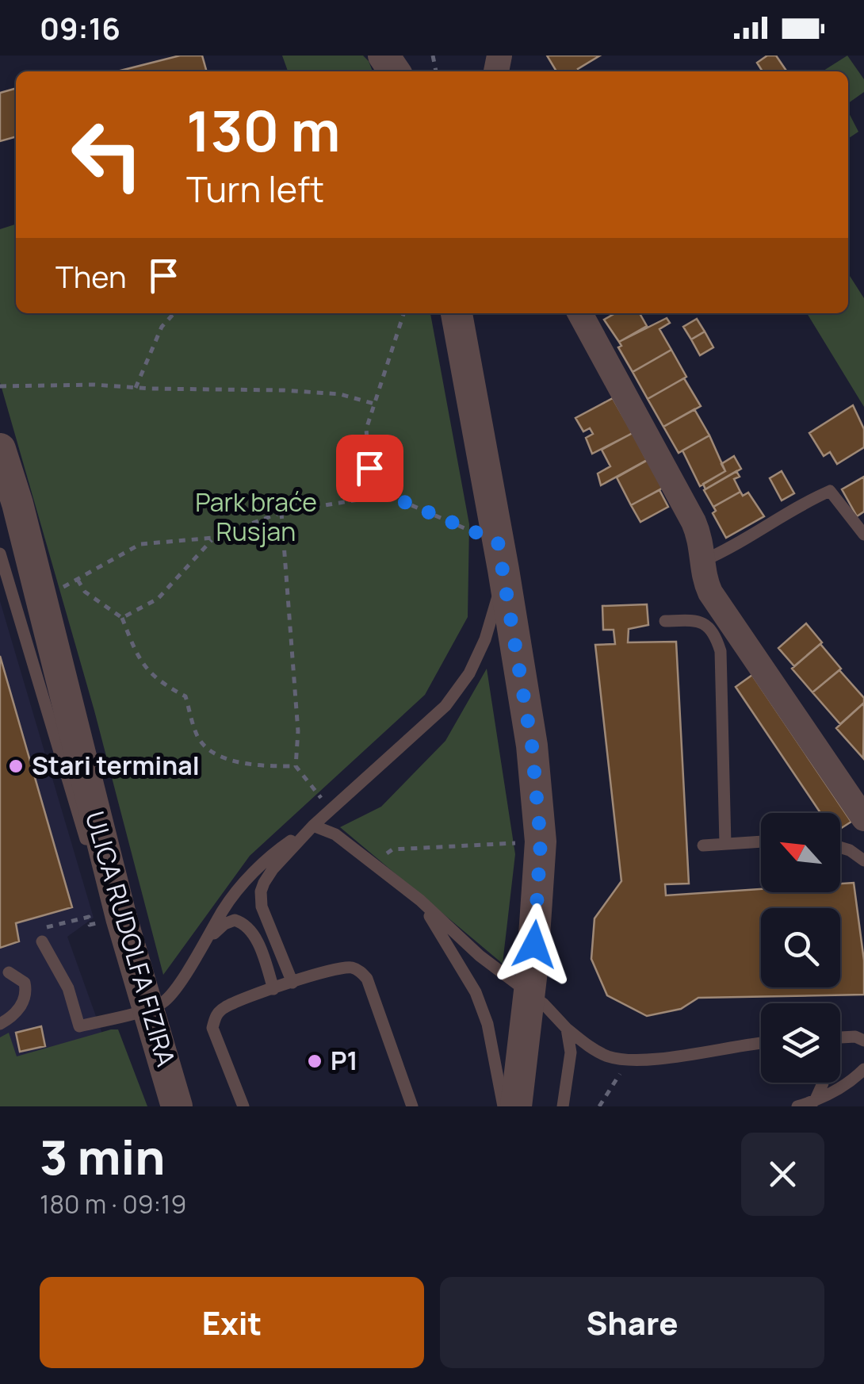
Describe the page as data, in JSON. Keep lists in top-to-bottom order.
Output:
{
  "streets": {
    "street": ["ULICA RUDOLFA FIZIRA"]
  },
  "parks": ["Park braće Rusjan"],
  "places": ["Stari terminal", "P1"],
  "north": "top left",
  "page": {
    "status": "09:16",
    "turn": ["130 m", "Turn left"],
    "then": "Then",
    "heading": ["3 min", "180 m · 09:19"],
    "buttons": ["Exit", "Share"]
  }
}
